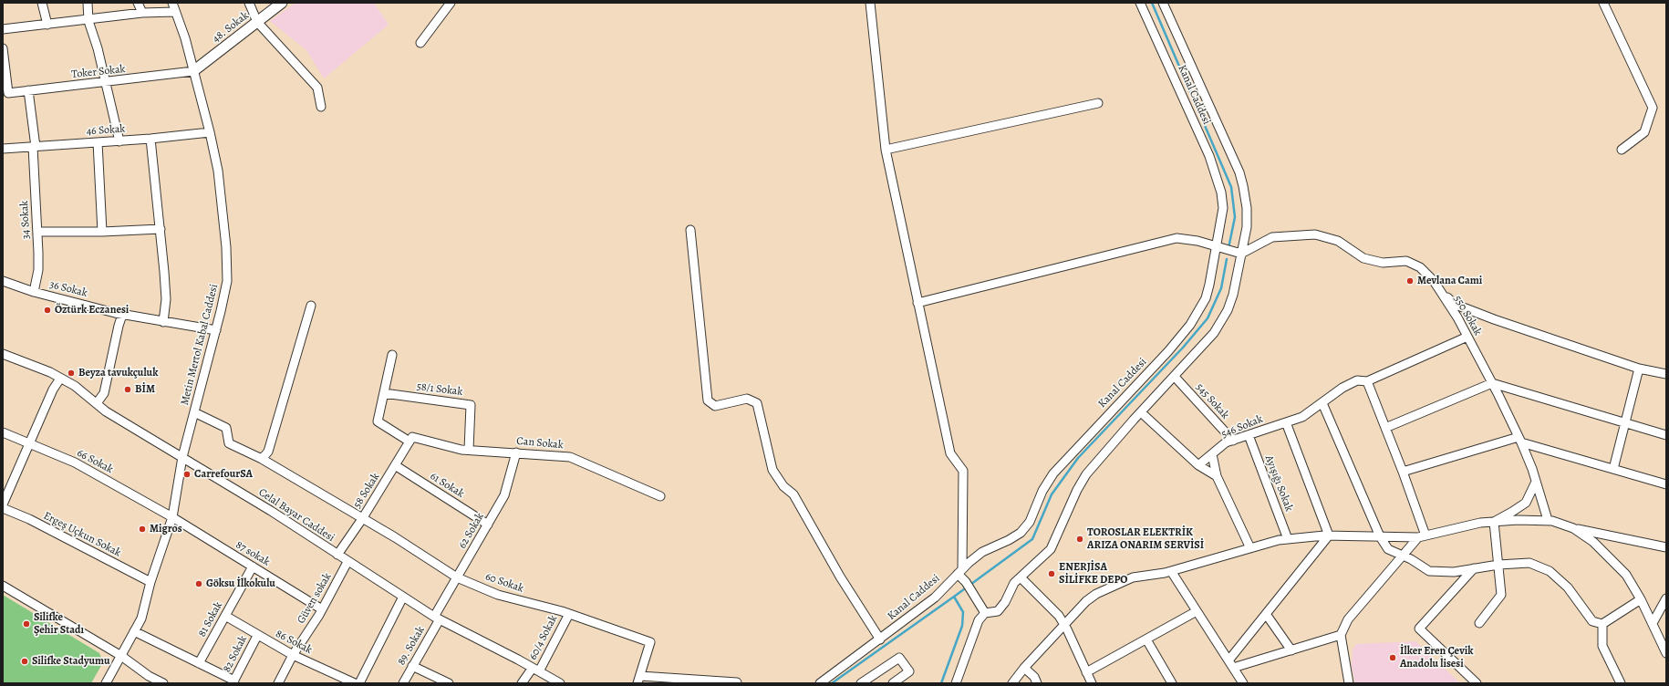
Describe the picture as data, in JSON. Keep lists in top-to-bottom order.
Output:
{
  "streets": {
    "main road": ["48. Sokak"],
    "street": [
      "Toker Sokak",
      "Kanal Caddesi",
      "46 Sokak",
      "34 Sokak",
      "36 Sokak",
      "550 Sokak",
      "Metin Mertol Kabal Caddesi",
      "58/1 Sokak",
      "545 Sokak",
      "546 Sokak",
      "Can Sokak",
      "66 Sokak",
      "Ayışığı Sokak",
      "61 Sokak",
      "58 Sokak",
      "Celal Bayar Caddesi",
      "62 Sokak",
      "Ergeş Uçkun Sokak",
      "87 sokak",
      "60 Sokak",
      "Güven sokak",
      "81 Sokak",
      "60/4 Sokak",
      "86 Sokak",
      "89. Sokak",
      "82 Sokak"
    ]
  },
  "crossings": [
    ["48. Sokak", "Toker Sokak"],
    ["48. Sokak", "Metin Mertol Kabal Caddesi"],
    ["Toker Sokak", "34 Sokak"],
    ["Toker Sokak", "Metin Mertol Kabal Caddesi"],
    ["46 Sokak", "34 Sokak"],
    ["46 Sokak", "Metin Mertol Kabal Caddesi"],
    ["34 Sokak", "36 Sokak"],
    ["36 Sokak", "Metin Mertol Kabal Caddesi"],
    ["550 Sokak", "546 Sokak"],
    ["Metin Mertol Kabal Caddesi", "66 Sokak"],
    ["Metin Mertol Kabal Caddesi", "Celal Bayar Caddesi"],
    ["Metin Mertol Kabal Caddesi", "Ergeş Uçkun Sokak"],
    ["Metin Mertol Kabal Caddesi", "87 sokak"],
    ["Metin Mertol Kabal Caddesi", "60 Sokak"],
    ["58/1 Sokak", "Can Sokak"],
    ["545 Sokak", "546 Sokak"],
    ["546 Sokak", "Ayışığı Sokak"],
    ["Can Sokak", "58 Sokak"],
    ["Can Sokak", "62 Sokak"],
    ["66 Sokak", "87 sokak"],
    ["61 Sokak", "58 Sokak"],
    ["61 Sokak", "62 Sokak"],
    ["58 Sokak", "Celal Bayar Caddesi"],
    ["58 Sokak", "60 Sokak"],
    ["Celal Bayar Caddesi", "62 Sokak"],
    ["Celal Bayar Caddesi", "Güven sokak"],
    ["Celal Bayar Caddesi", "60/4 Sokak"],
    ["Celal Bayar Caddesi", "89. Sokak"],
    ["62 Sokak", "60 Sokak"],
    ["62 Sokak", "89. Sokak"],
    ["87 sokak", "Güven sokak"],
    ["87 sokak", "81 Sokak"],
    ["60 Sokak", "60/4 Sokak"],
    ["Güven sokak", "86 Sokak"],
    ["81 Sokak", "86 Sokak"],
    ["86 Sokak", "82 Sokak"]
  ],
  "places": [
    "Mevlana Cami",
    "Öztürk Eczanesi",
    "Beyza tavukçuluk",
    "BİM",
    "CarrefourSA",
    "Migros",
    "TOROSLAR ELEKTRİK ARIZA ONARIM SERVİSİ",
    "ENERJİSA SİLİFKE DEPO",
    "Göksu İlkokulu",
    "Silifke Şehir Stadı",
    "İlker Eren Çevik Anadolu lisesi",
    "Silifke Stadyumu"
  ]
}
